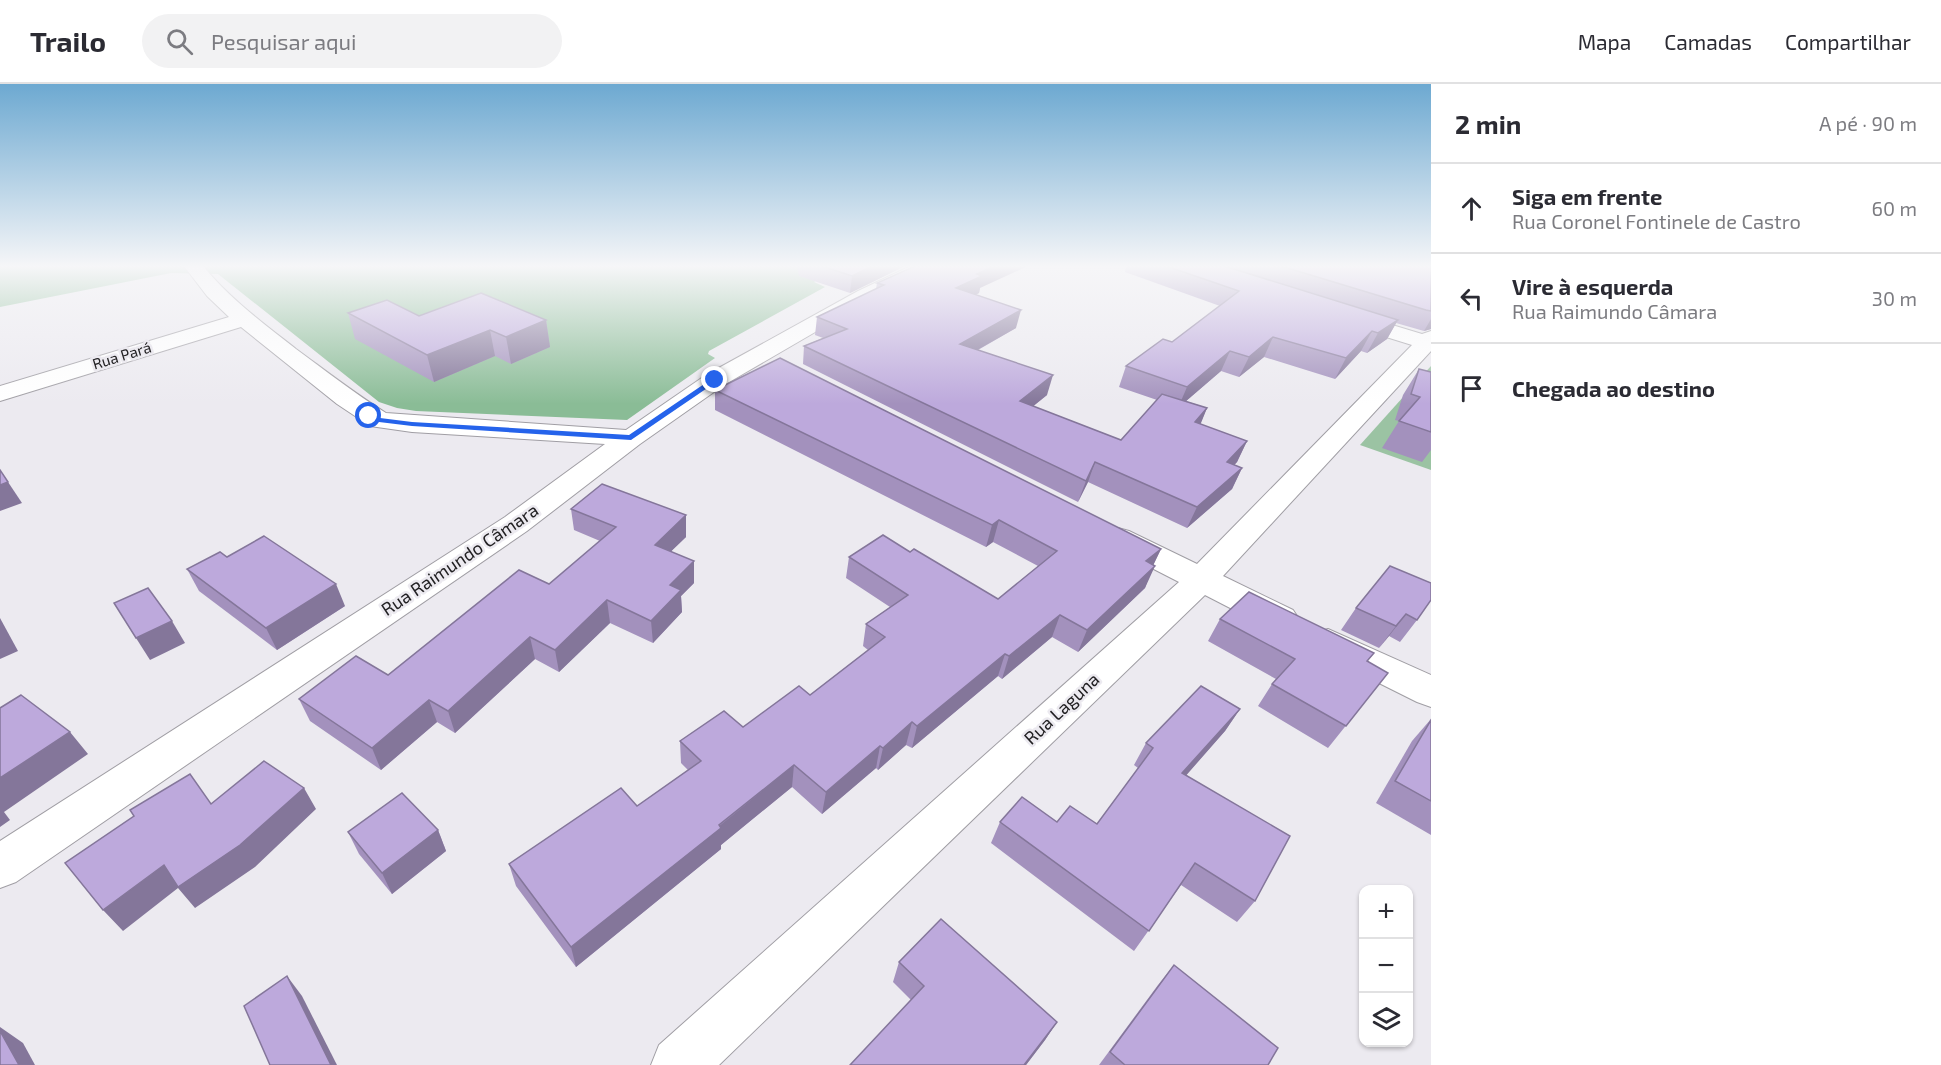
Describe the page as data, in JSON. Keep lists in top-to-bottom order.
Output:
{
  "streets": {
    "street": ["Rua Pará", "Rua Raimundo Câmara", "Rua Laguna"]
  },
  "page": {
    "header": "Trailo",
    "search": "Pesquisar aqui",
    "nav": ["Mapa", "Camadas", "Compartilhar"],
    "heading": ["2 min", "A pé · 90 m"],
    "list": [
      ["Siga em frente", "Rua Coronel Fontinele de Castro", "60 m"],
      ["Vire à esquerda", "Rua Raimundo Câmara", "30 m"],
      "Chegada ao destino"
    ],
    "map_buttons": ["+", "−"]
  }
}
